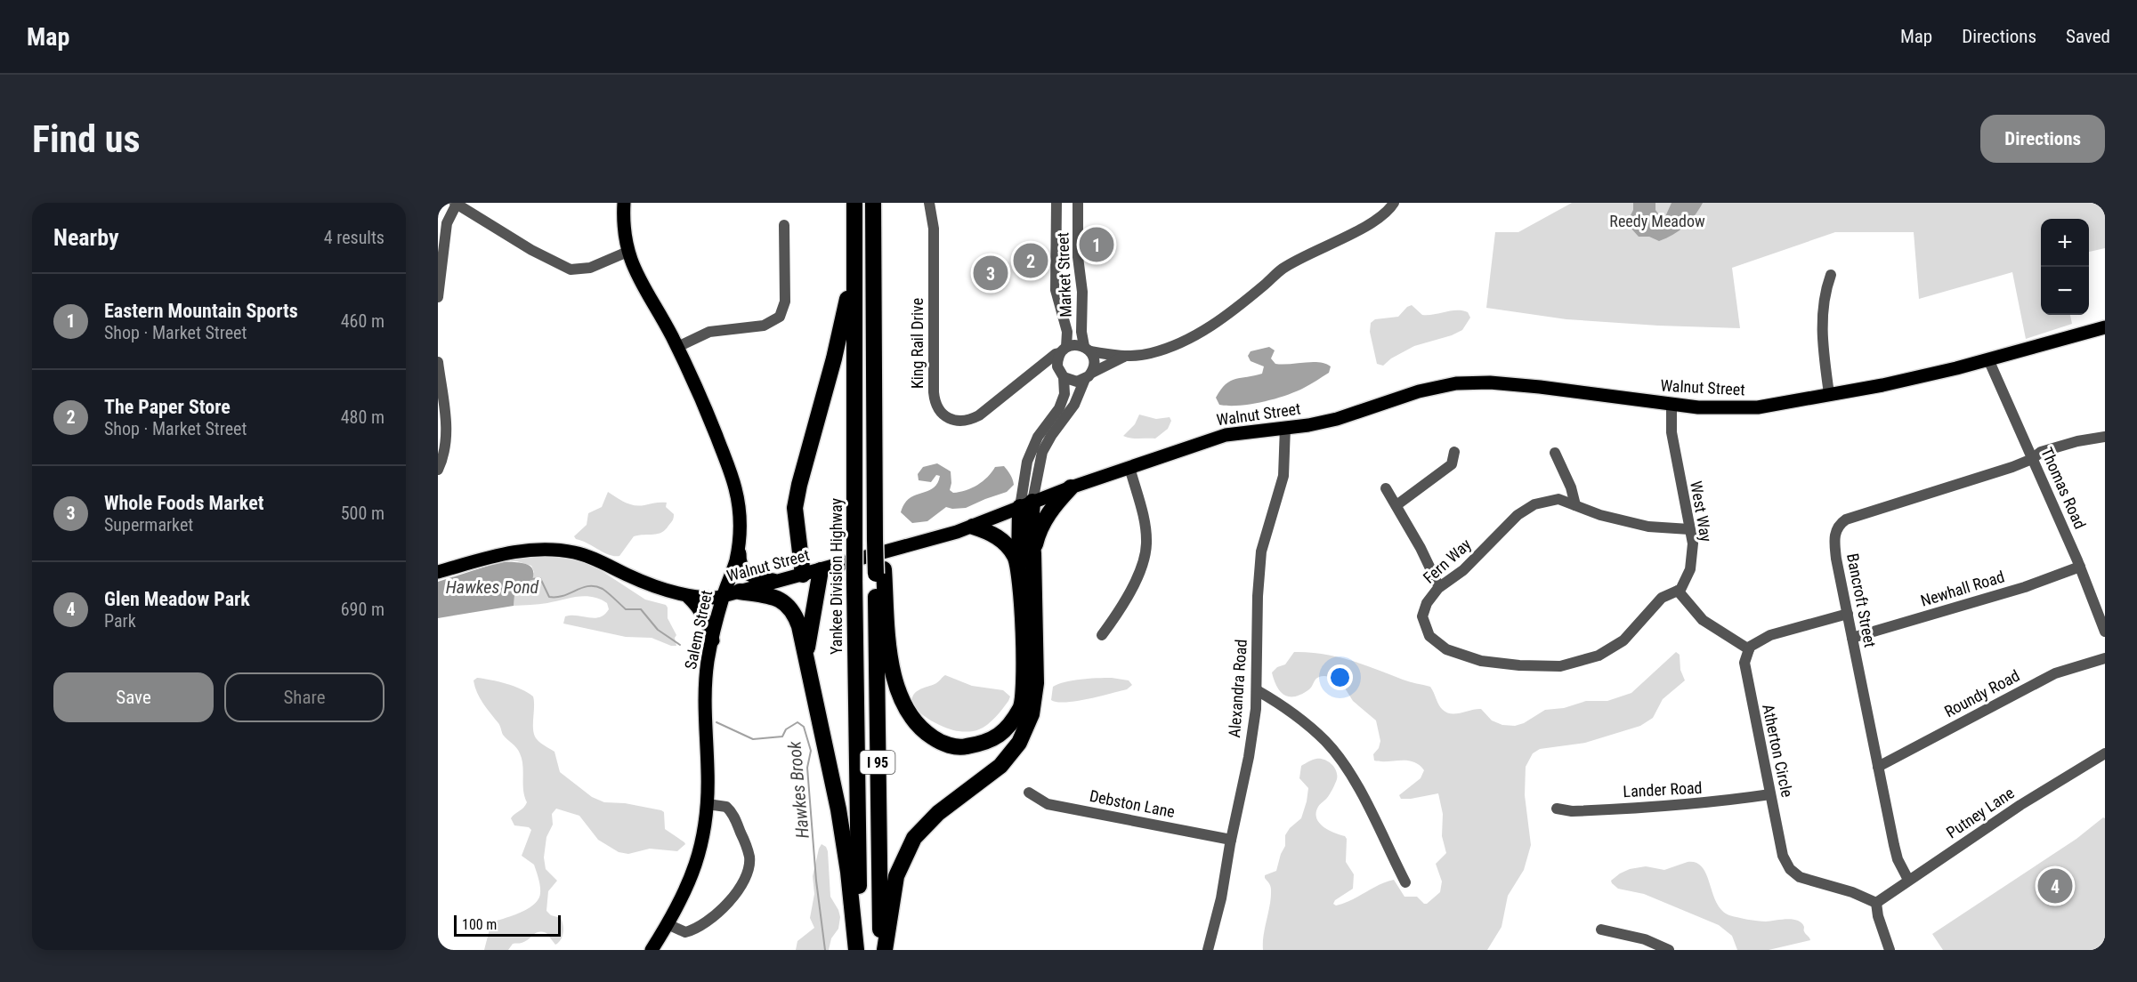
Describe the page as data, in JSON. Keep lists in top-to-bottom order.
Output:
{
  "streets": {
    "highway": ["Yankee Division Highway", "I 95"],
    "main road": ["Walnut Street", "Salem Street"],
    "street": [
      "Market Street",
      "King Rail Drive",
      "Thomas Road",
      "West Way",
      "Fern Way",
      "Newhall Road",
      "Bancroft Street",
      "Alexandra Road",
      "Roundy Road",
      "Atherton Circle",
      "Lander Road",
      "Debston Lane",
      "Putney Lane"
    ]
  },
  "crossings": [
    ["Market Street", "King Rail Drive"],
    ["Market Street", "Walnut Street"],
    ["Walnut Street", "Thomas Road"],
    ["Walnut Street", "West Way"],
    ["Walnut Street", "Salem Street"],
    ["Walnut Street", "Alexandra Road"],
    ["Thomas Road", "Newhall Road"],
    ["Thomas Road", "Bancroft Street"],
    ["West Way", "Fern Way"],
    ["Newhall Road", "Bancroft Street"],
    ["Bancroft Street", "Roundy Road"],
    ["Bancroft Street", "Putney Lane"],
    ["Alexandra Road", "Debston Lane"],
    ["Atherton Circle", "Lander Road"],
    ["Atherton Circle", "Putney Lane"]
  ],
  "water": ["Hawkes Pond", "Hawkes Brook"],
  "parks": ["Reedy Meadow"],
  "scale_bar": "100 m",
  "page": {
    "header": "Map",
    "nav": ["Map", "Directions", "Saved"],
    "buttons": [
      "Directions",
      ["Save", "Share"]
    ],
    "title": "Find us",
    "heading": ["Nearby", "4 results"],
    "map_buttons": ["+", "−"],
    "pins": [
      "1",
      "2",
      "3",
      "4"
    ],
    "list": [
      {
        "mark": "1",
        "name": "Eastern Mountain Sports",
        "note": "Shop · Market Street",
        "value": "460 m"
      },
      {
        "mark": "2",
        "name": "The Paper Store",
        "note": "Shop · Market Street",
        "value": "480 m"
      },
      {
        "mark": "3",
        "name": "Whole Foods Market",
        "note": "Supermarket",
        "value": "500 m"
      },
      {
        "mark": "4",
        "name": "Glen Meadow Park",
        "note": "Park",
        "value": "690 m"
      }
    ],
    "scale": "100 m"
  }
}
